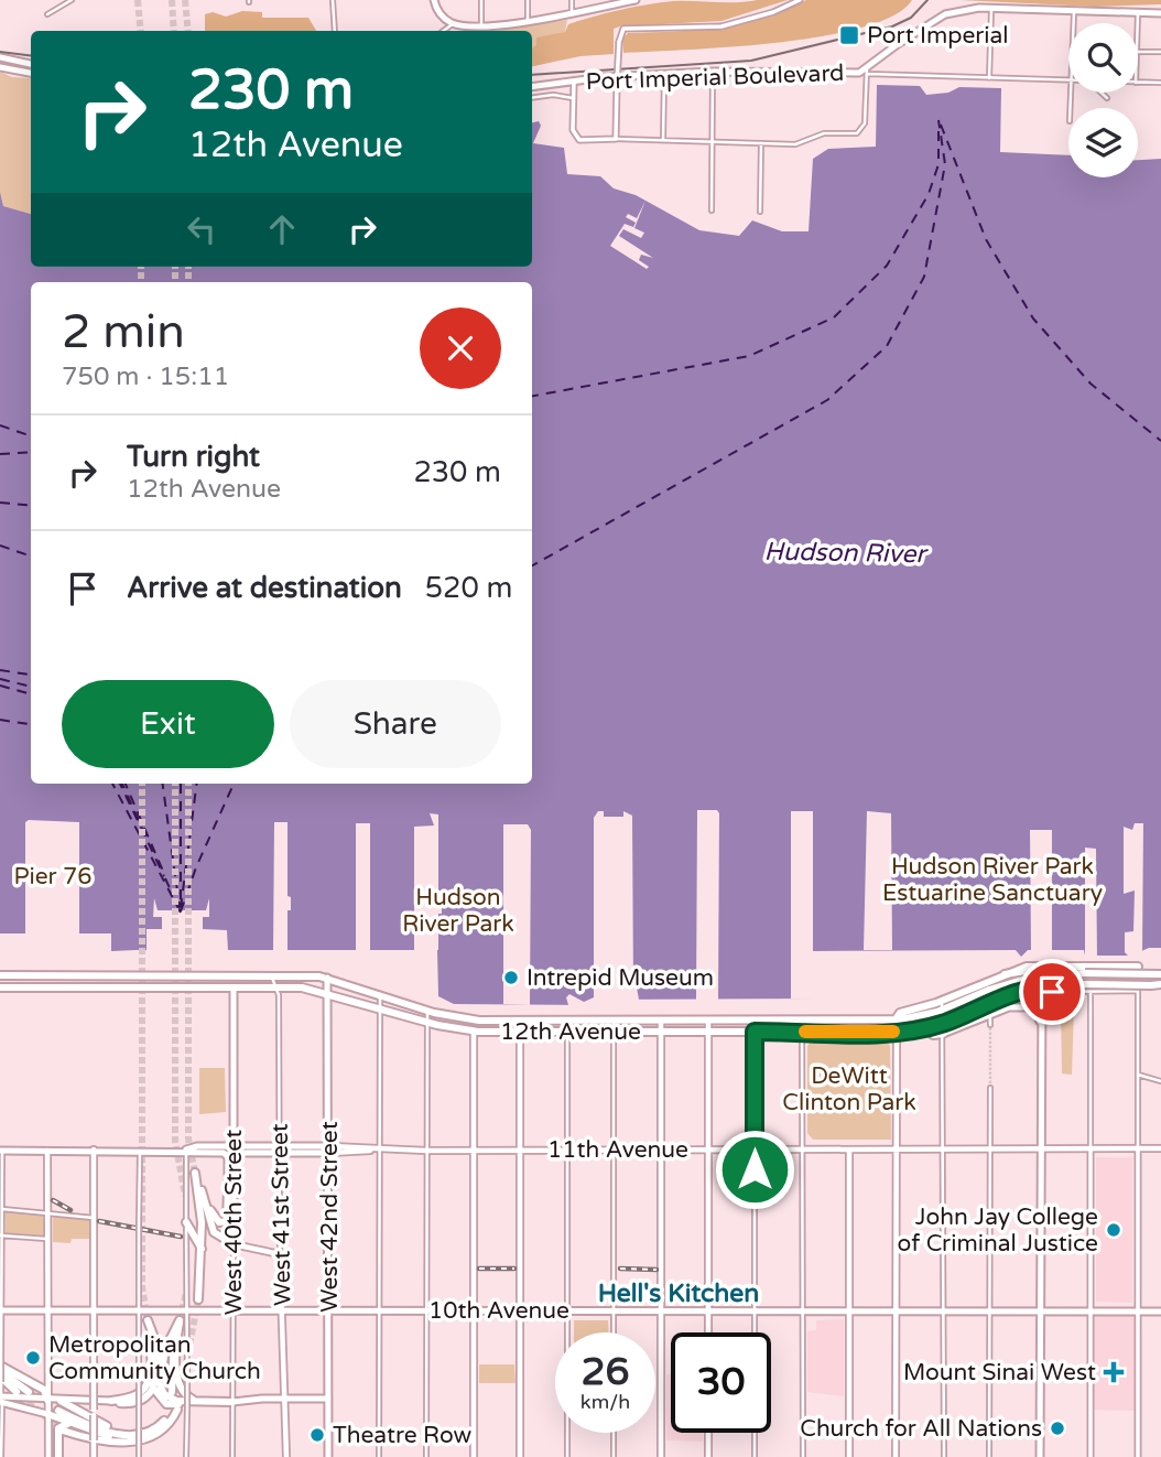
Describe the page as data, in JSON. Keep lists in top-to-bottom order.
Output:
{
  "streets": {
    "highway": ["12th Avenue"],
    "main road": [
      "Port Imperial Boulevard",
      "11th Avenue",
      "West 41st Street",
      "West 42nd Street",
      "West 40th Street",
      "10th Avenue"
    ]
  },
  "crossings": [
    ["12th Avenue", "West 41st Street"],
    ["12th Avenue", "West 42nd Street"],
    ["12th Avenue", "West 40th Street"],
    ["11th Avenue", "West 41st Street"],
    ["11th Avenue", "West 42nd Street"],
    ["11th Avenue", "West 40th Street"],
    ["West 41st Street", "10th Avenue"],
    ["West 42nd Street", "10th Avenue"],
    ["West 40th Street", "10th Avenue"]
  ],
  "districts": ["Hell's Kitchen"],
  "water": ["Hudson River"],
  "parks": [
    "Hudson River Park Estuarine Sanctuary",
    "Pier 76",
    "Hudson River Park",
    "DeWitt Clinton Park"
  ],
  "places": {
    "transit": ["Port Imperial"],
    "other": [
      "Intrepid Museum",
      "John Jay College of Criminal Justice",
      "Metropolitan Community Church",
      "Church for All Nations",
      "Theatre Row"
    ],
    "health": ["Mount Sinai West"]
  },
  "page": {
    "turn": ["230 m", "12th Avenue"],
    "heading": ["2 min", "750 m · 15:11"],
    "list": [
      {
        "name": "Turn right",
        "note": "12th Avenue",
        "value": "230 m"
      },
      {
        "name": "Arrive at destination",
        "value": "520 m"
      }
    ],
    "buttons": ["Exit", "Share"],
    "speed": "26 km/h",
    "limit": "30"
  }
}
